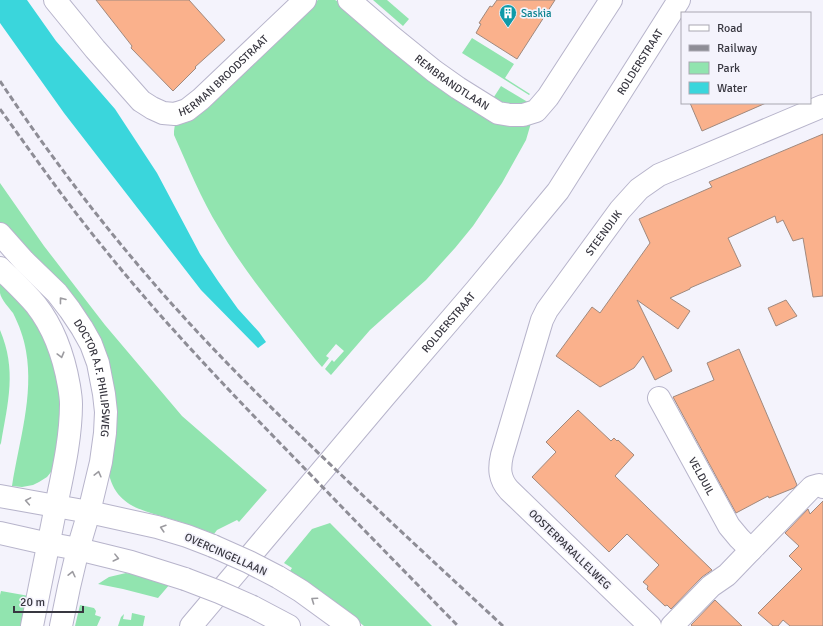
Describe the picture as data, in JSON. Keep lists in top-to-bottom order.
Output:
{
  "streets": {
    "street": [
      "ROLDERSTRAAT",
      "HERMAN BROODSTRAAT",
      "REMBRANDTLAAN",
      "STEENDIJK",
      "DOCTOR A.F. PHILIPSWEG",
      "VELDUIL",
      "OOSTERPARALLELWEG",
      "OVERCINGELLAAN"
    ]
  },
  "crossings": [
    ["STEENDIJK", "OOSTERPARALLELWEG"],
    ["DOCTOR A.F. PHILIPSWEG", "OVERCINGELLAAN"]
  ],
  "places": {
    "building": ["Saskia"]
  },
  "legend": [
    "Road",
    "Railway",
    "Park",
    "Water"
  ],
  "scale_bar": "20 m"
}
